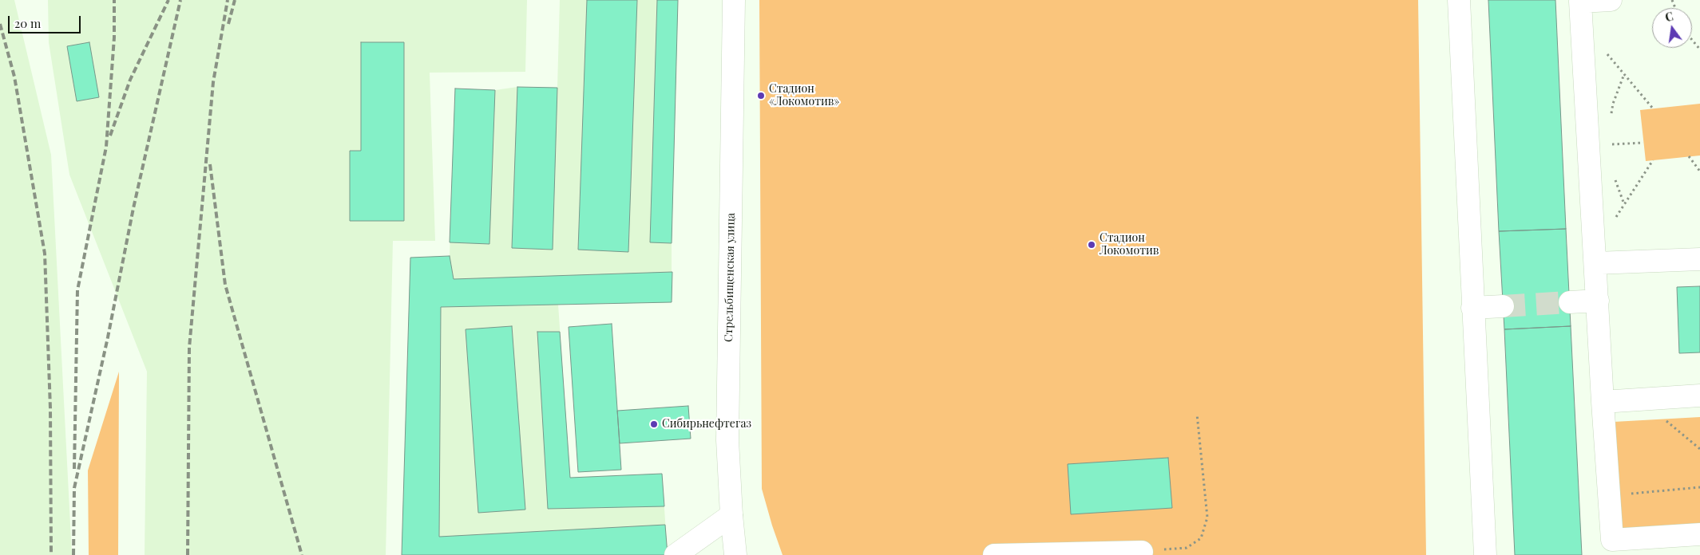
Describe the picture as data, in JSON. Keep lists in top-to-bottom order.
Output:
{
  "streets": {
    "main road": ["Стрельбищенская улица"]
  },
  "places": ["Стадион «Локомотив»", "Стадион Локомотив", "Сибирьнефтегаз"],
  "scale_bar": "20 m",
  "north": "top"
}
